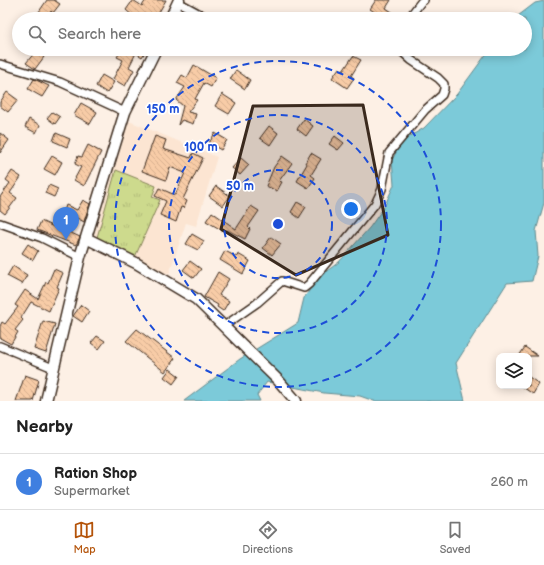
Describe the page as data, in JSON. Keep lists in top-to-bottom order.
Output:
{
  "page": {
    "search": "Search here",
    "pins": "1",
    "heading": "Nearby",
    "list": [
      {
        "mark": "1",
        "name": "Ration Shop",
        "note": "Supermarket",
        "value": "260 m"
      }
    ],
    "nav": ["Map", "Directions", "Saved"]
  },
  "rings": ["150 m", "100 m", "50 m"]
}
